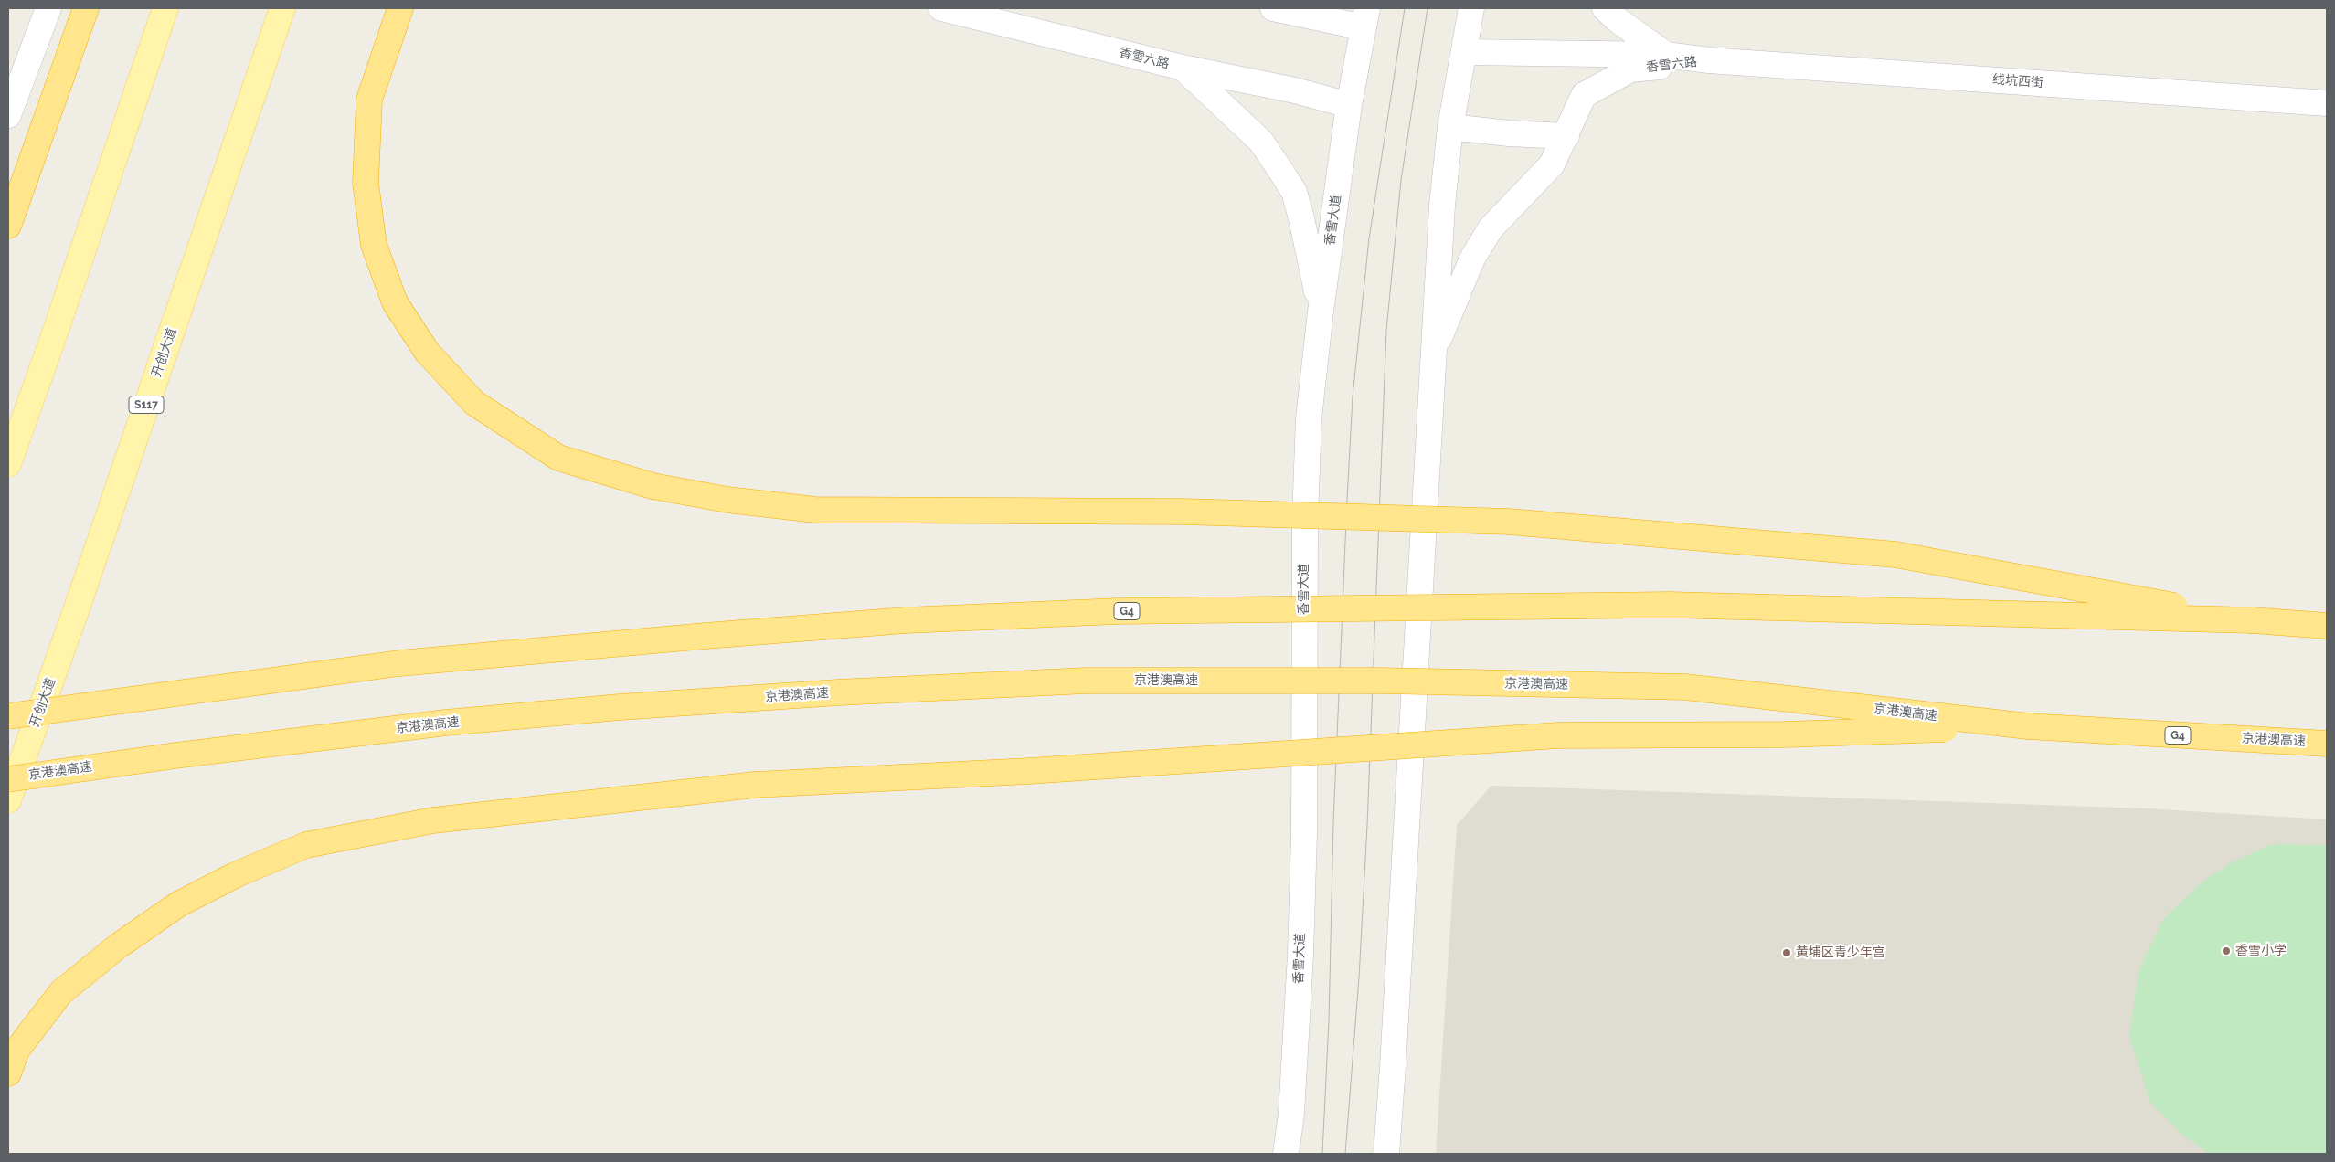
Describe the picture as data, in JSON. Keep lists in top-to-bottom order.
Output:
{
  "streets": {
    "highway": ["G4", "京港澳高速"],
    "main road": ["开创大道", "S117"],
    "street": ["香雪六路", "线坑西街", "香雪大道"]
  },
  "crossings": [
    ["香雪六路", "线坑西街"],
    ["香雪六路", "香雪大道"]
  ],
  "places": ["香雪小学", "黄埔区青少年宫"]
}
